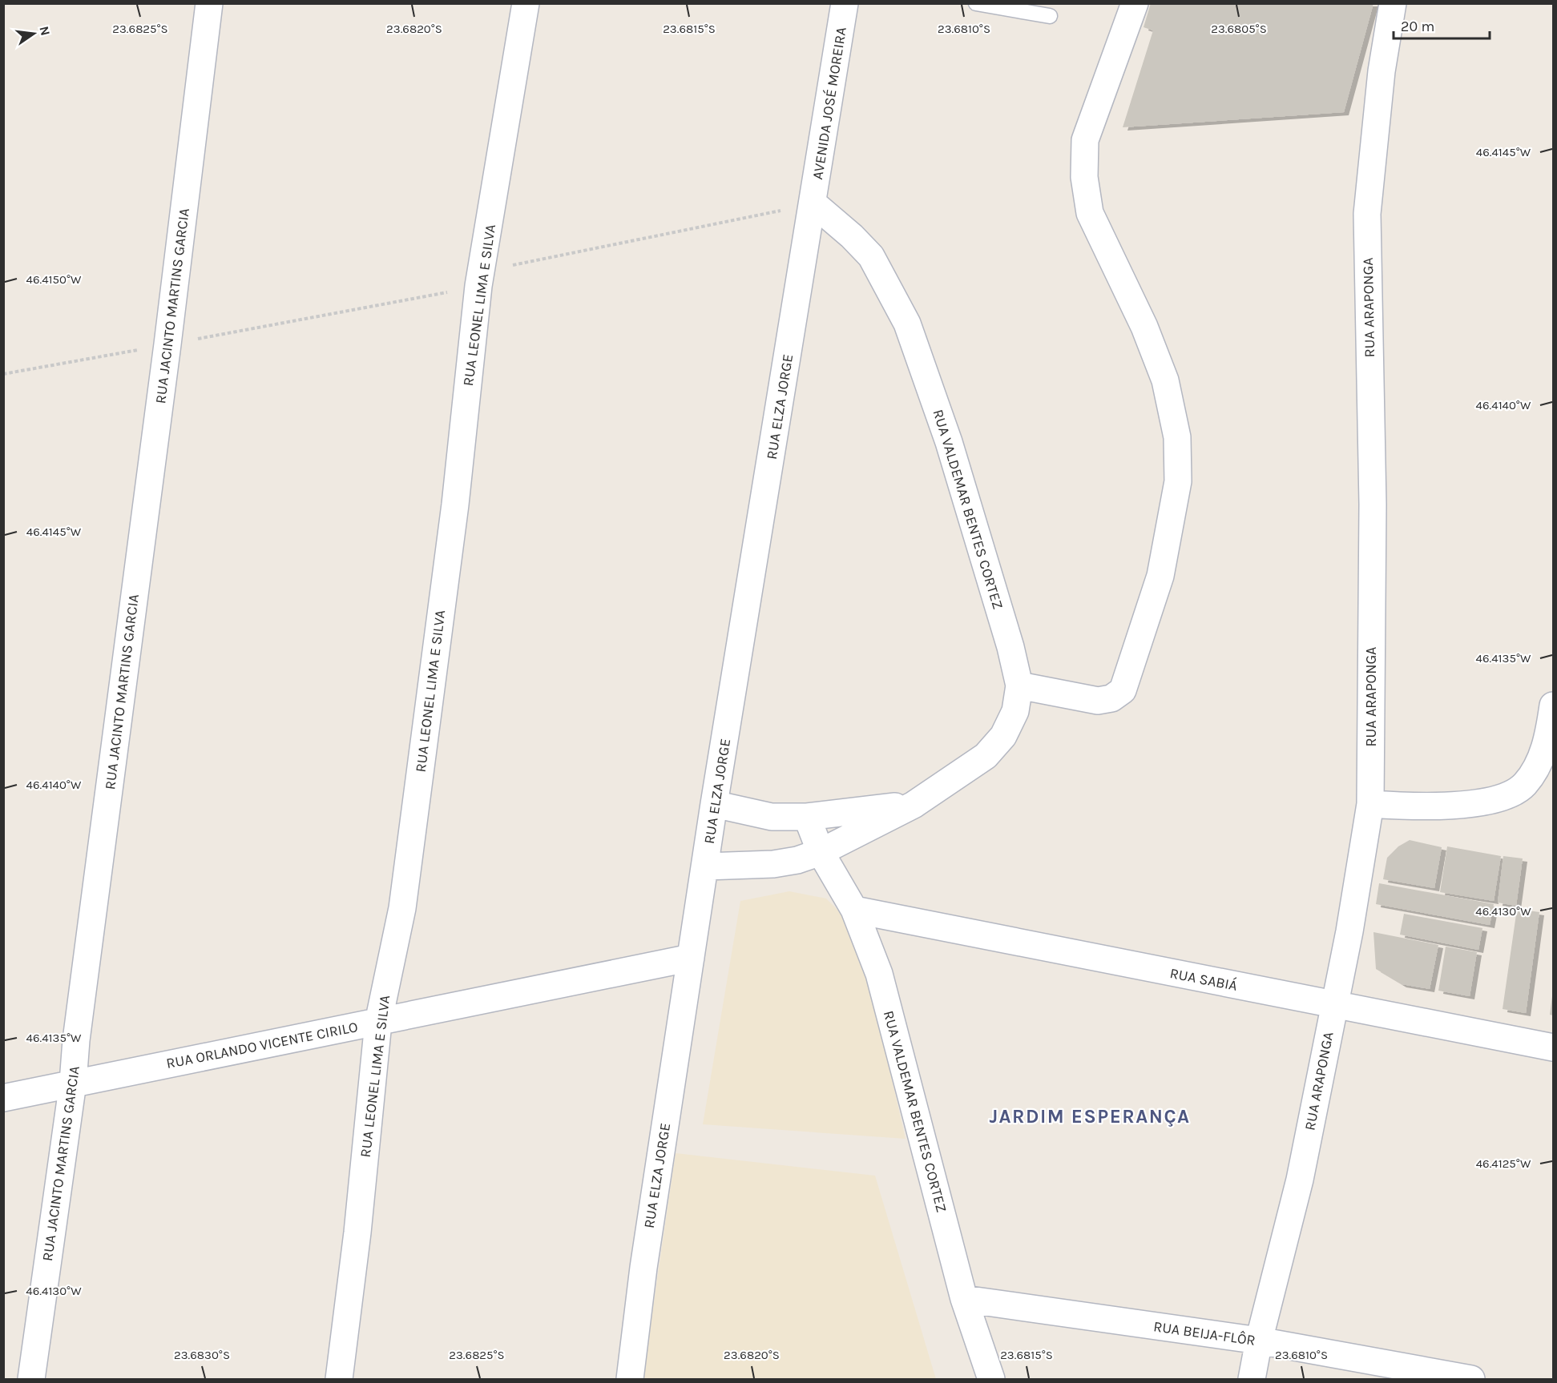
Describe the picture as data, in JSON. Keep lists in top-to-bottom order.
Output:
{
  "streets": {
    "street": [
      "AVENIDA JOSÉ MOREIRA",
      "RUA LEONEL LIMA E SILVA",
      "RUA JACINTO MARTINS GARCIA",
      "RUA ARAPONGA",
      "RUA ELZA JORGE",
      "RUA VALDEMAR BENTES CORTEZ",
      "RUA SABIÁ",
      "RUA ORLANDO VICENTE CIRILO",
      "RUA BEIJA-FLÔR"
    ]
  },
  "crossings": [
    ["AVENIDA JOSÉ MOREIRA", "RUA ELZA JORGE"],
    ["AVENIDA JOSÉ MOREIRA", "RUA VALDEMAR BENTES CORTEZ"],
    ["RUA LEONEL LIMA E SILVA", "RUA ORLANDO VICENTE CIRILO"],
    ["RUA JACINTO MARTINS GARCIA", "RUA ORLANDO VICENTE CIRILO"],
    ["RUA ARAPONGA", "RUA SABIÁ"],
    ["RUA ARAPONGA", "RUA BEIJA-FLÔR"],
    ["RUA ELZA JORGE", "RUA VALDEMAR BENTES CORTEZ"],
    ["RUA ELZA JORGE", "RUA ORLANDO VICENTE CIRILO"],
    ["RUA VALDEMAR BENTES CORTEZ", "RUA SABIÁ"],
    ["RUA VALDEMAR BENTES CORTEZ", "RUA BEIJA-FLÔR"]
  ],
  "districts": ["JARDIM ESPERANÇA"],
  "scale_bar": "20 m",
  "north": "right",
  "coordinates": [
    "23.6825°S",
    "23.6820°S",
    "23.6815°S",
    "23.6810°S",
    "23.6805°S",
    "46.4145°W",
    "46.4150°W",
    "46.4140°W",
    "46.4135°W",
    "46.4130°W",
    "46.4125°W",
    "23.6830°S"
  ]
}
